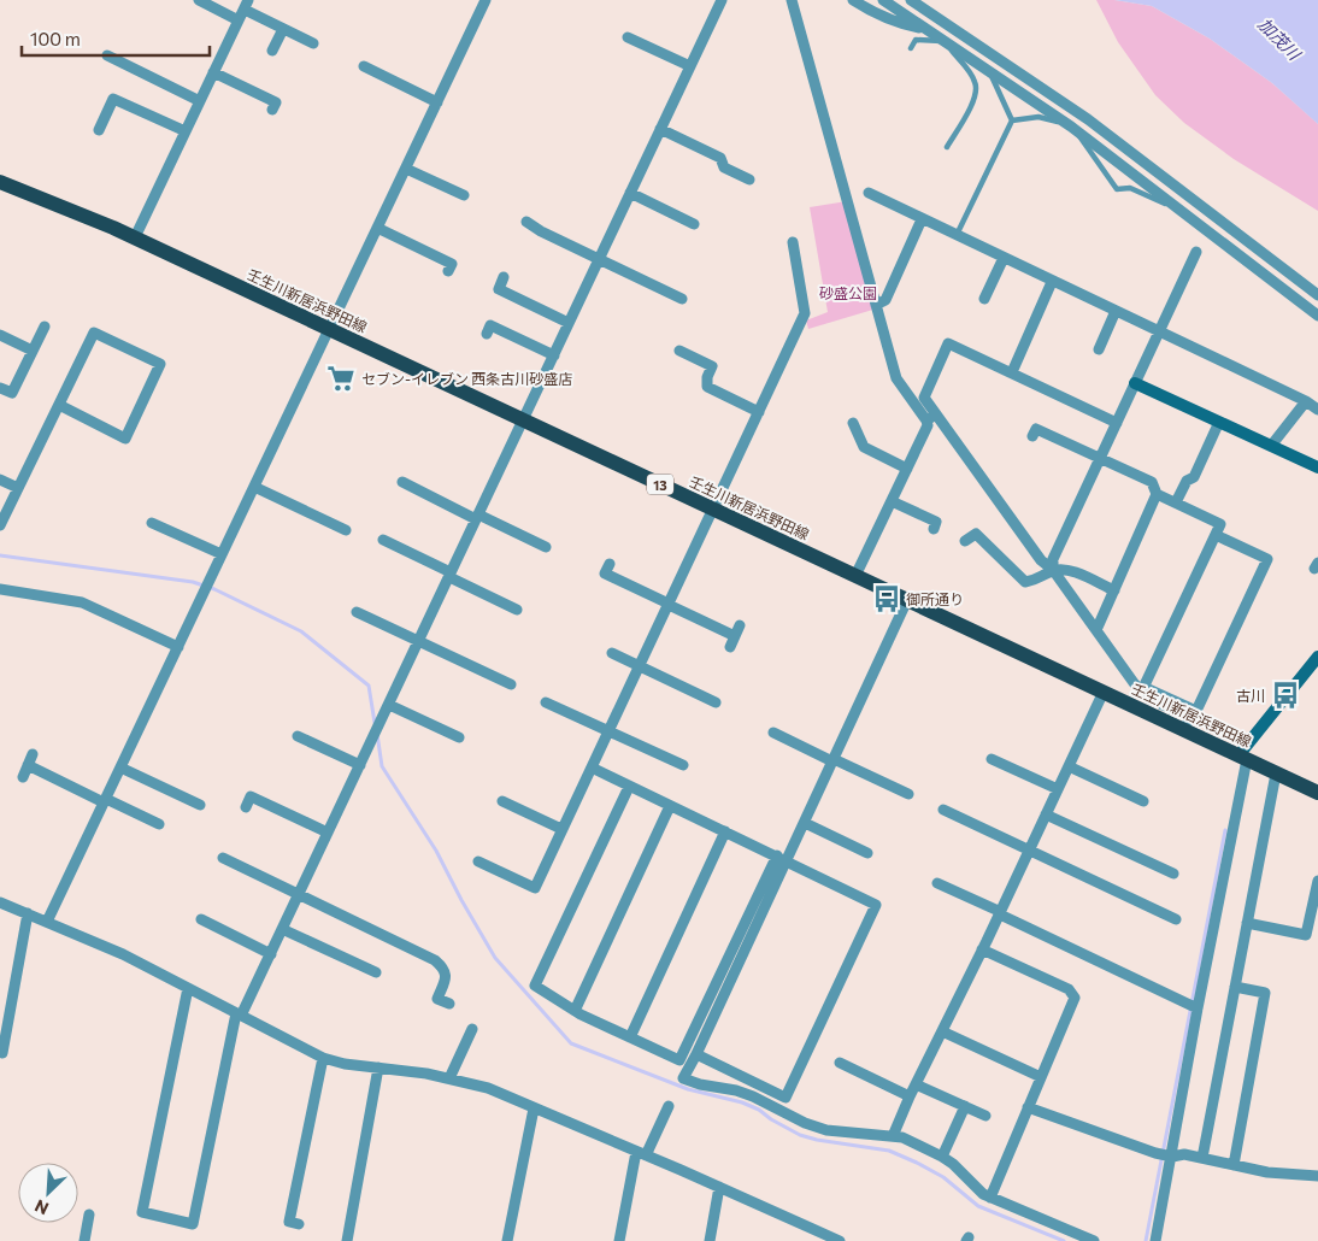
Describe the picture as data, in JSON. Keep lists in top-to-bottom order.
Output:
{
  "streets": {
    "main road": ["壬生川新居浜野田線", "13"]
  },
  "water": ["加茂川"],
  "parks": ["砂盛公園"],
  "places": {
    "supermarket": ["セブン-イレブン 西条古川砂盛店"],
    "bus stop": ["御所通り", "古川"]
  },
  "scale_bar": "100 m",
  "north": "bottom left"
}
